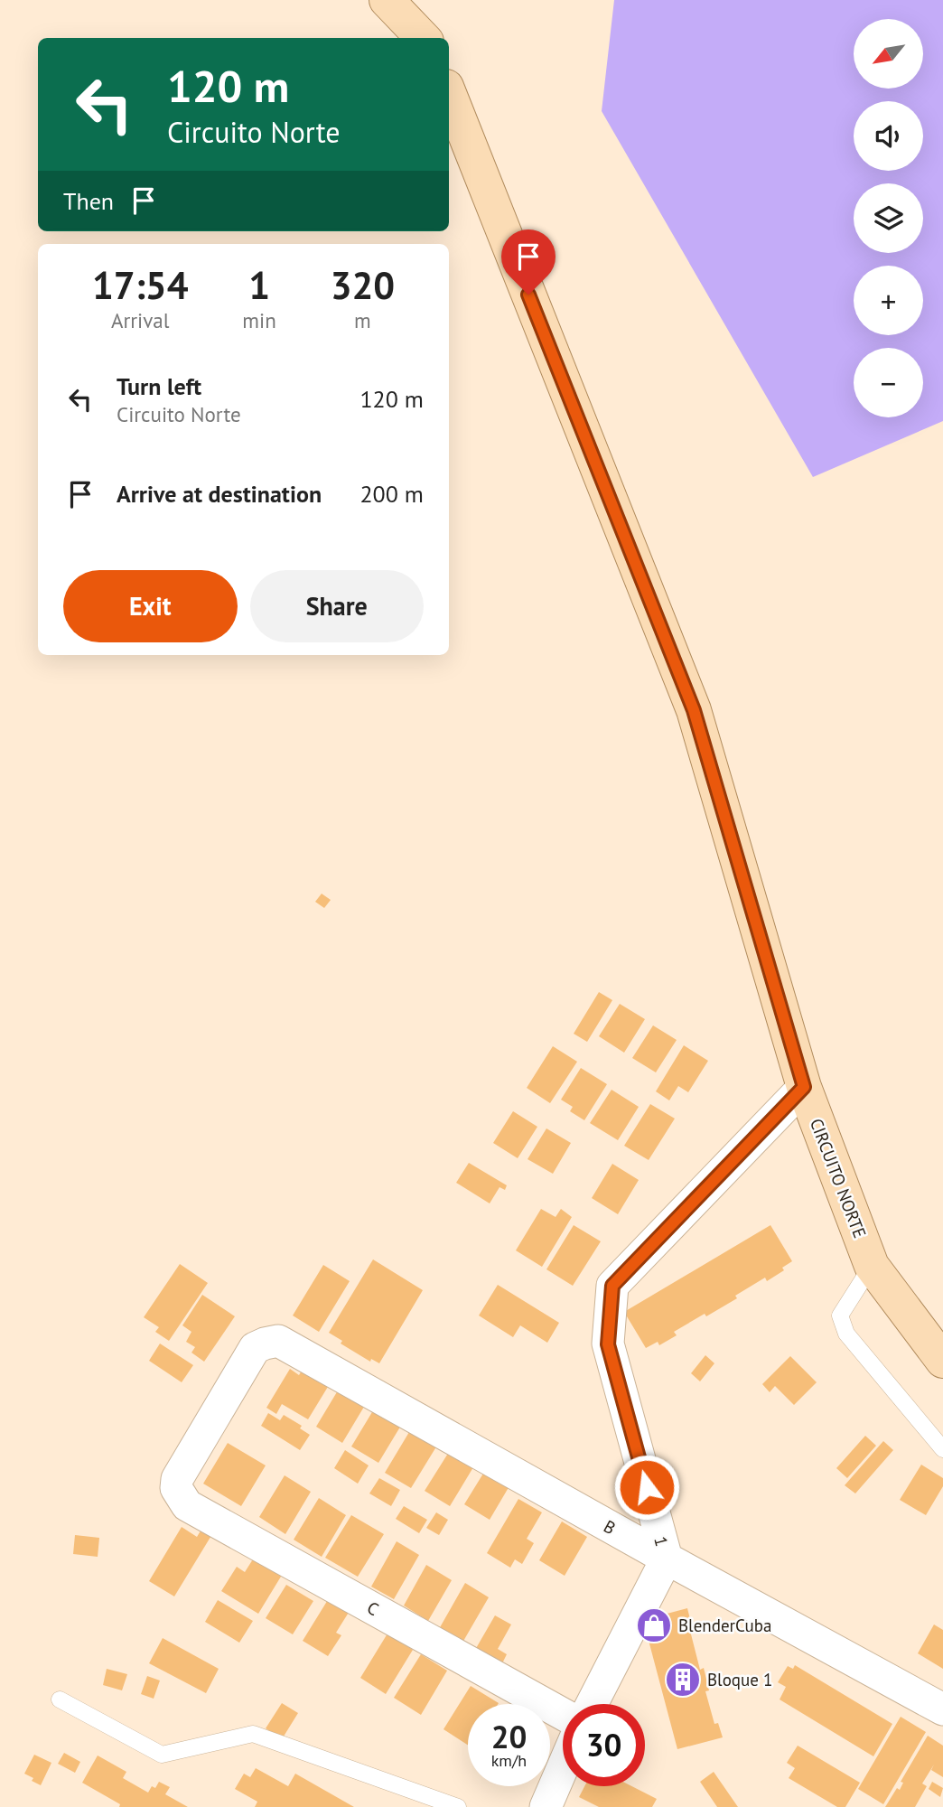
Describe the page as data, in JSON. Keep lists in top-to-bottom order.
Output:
{
  "streets": {
    "main road": ["CIRCUITO NORTE"],
    "street": ["B", "1", "C"]
  },
  "crossings": [
    ["CIRCUITO NORTE", "1"],
    ["B", "1"],
    ["B", "C"]
  ],
  "places": {
    "shop": ["BlenderCuba"],
    "building": ["Bloque 1"]
  },
  "north": "bottom left",
  "page": {
    "map_buttons": ["+", "−"],
    "turn": ["120 m", "Circuito Norte"],
    "then": "Then",
    "eta": [
      "17:54",
      "Arrival",
      "1",
      "min",
      "320",
      "m"
    ],
    "list": [
      {
        "name": "Turn left",
        "note": "Circuito Norte",
        "value": "120 m"
      },
      {
        "name": "Arrive at destination",
        "value": "200 m"
      }
    ],
    "buttons": ["Exit", "Share"],
    "speed": "20 km/h",
    "limit": "30"
  }
}
